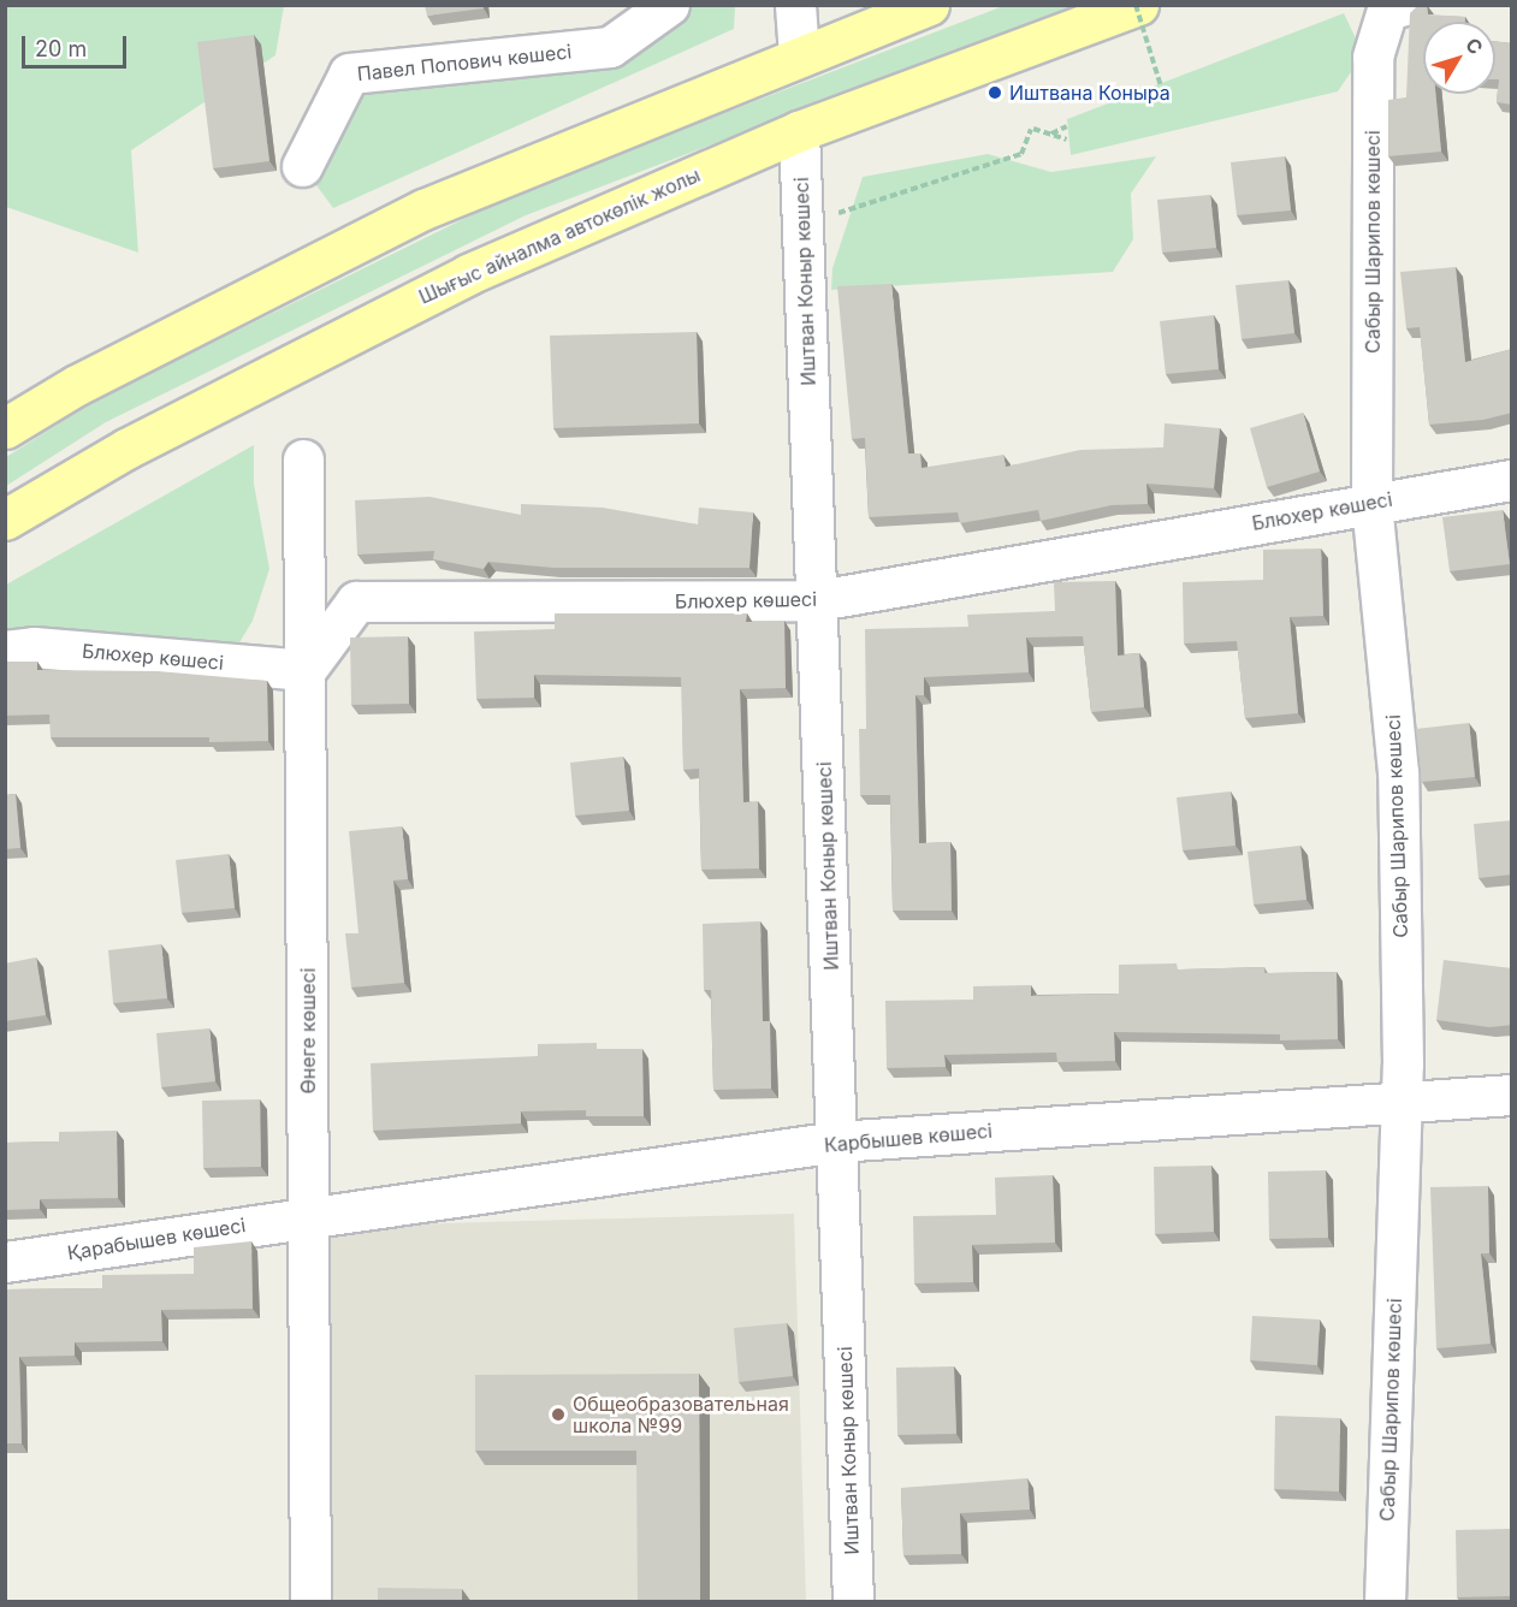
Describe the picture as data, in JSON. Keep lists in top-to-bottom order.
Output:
{
  "streets": {
    "main road": ["Шығыс айналма автокөлік жолы"],
    "street": [
      "Павел Попович көшесі",
      "Сабыр Шарипов көшесі",
      "Иштван Коныр көшесі",
      "Блюхер көшесі",
      "Өнеге көшесі",
      "Карбышев көшесі",
      "Қарабышев көшесі"
    ]
  },
  "crossings": [
    ["Шығыс айналма автокөлік жолы", "Иштван Коныр көшесі"],
    ["Сабыр Шарипов көшесі", "Блюхер көшесі"],
    ["Сабыр Шарипов көшесі", "Карбышев көшесі"],
    ["Иштван Коныр көшесі", "Блюхер көшесі"],
    ["Иштван Коныр көшесі", "Карбышев көшесі"],
    ["Блюхер көшесі", "Өнеге көшесі"],
    ["Өнеге көшесі", "Карбышев көшесі"],
    ["Өнеге көшесі", "Қарабышев көшесі"],
    ["Карбышев көшесі", "Қарабышев көшесі"]
  ],
  "places": ["Иштвана Коныра", "Общеобразовательная школа №99"],
  "scale_bar": "20 m",
  "north": "top right"
}
